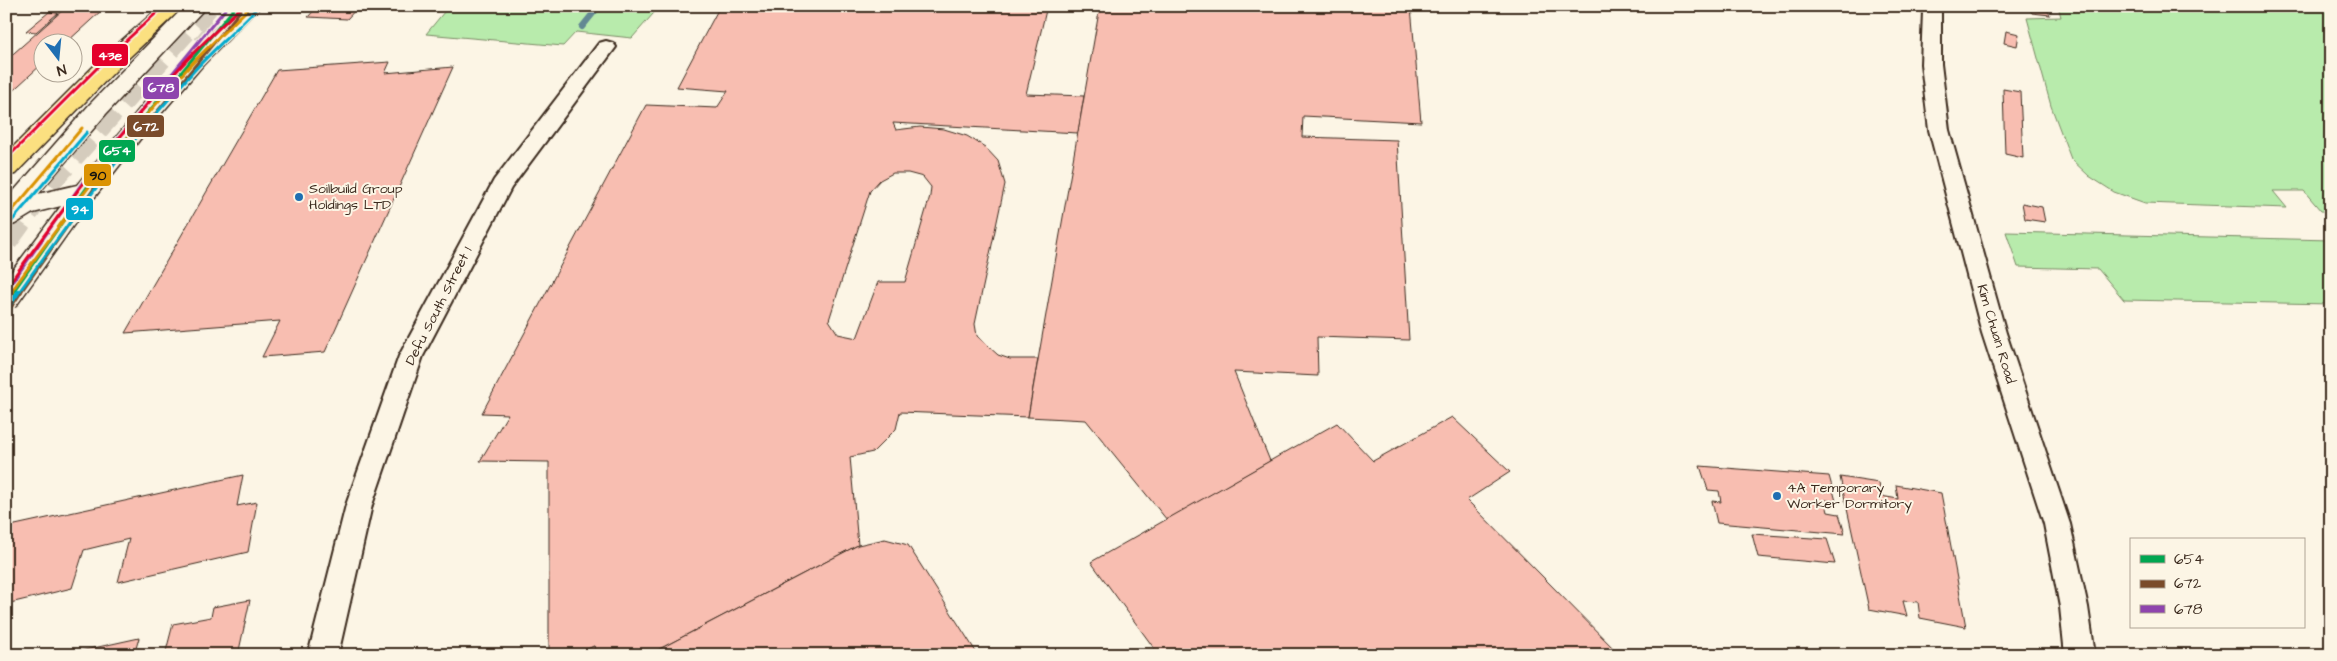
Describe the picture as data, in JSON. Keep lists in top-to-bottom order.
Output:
{
  "streets": {
    "street": ["Defu South Street 1", "Kim Chuan Road"]
  },
  "places": ["Soilbuild Group Holdings LTD", "4A Temporary Worker Dormitory"],
  "lines": [
    "transit line 654",
    "transit line 678",
    "transit line 90",
    "transit line 43e",
    "transit line 672",
    "transit line 94"
  ],
  "legend": ["654", "672", "678"],
  "north": "bottom"
}
